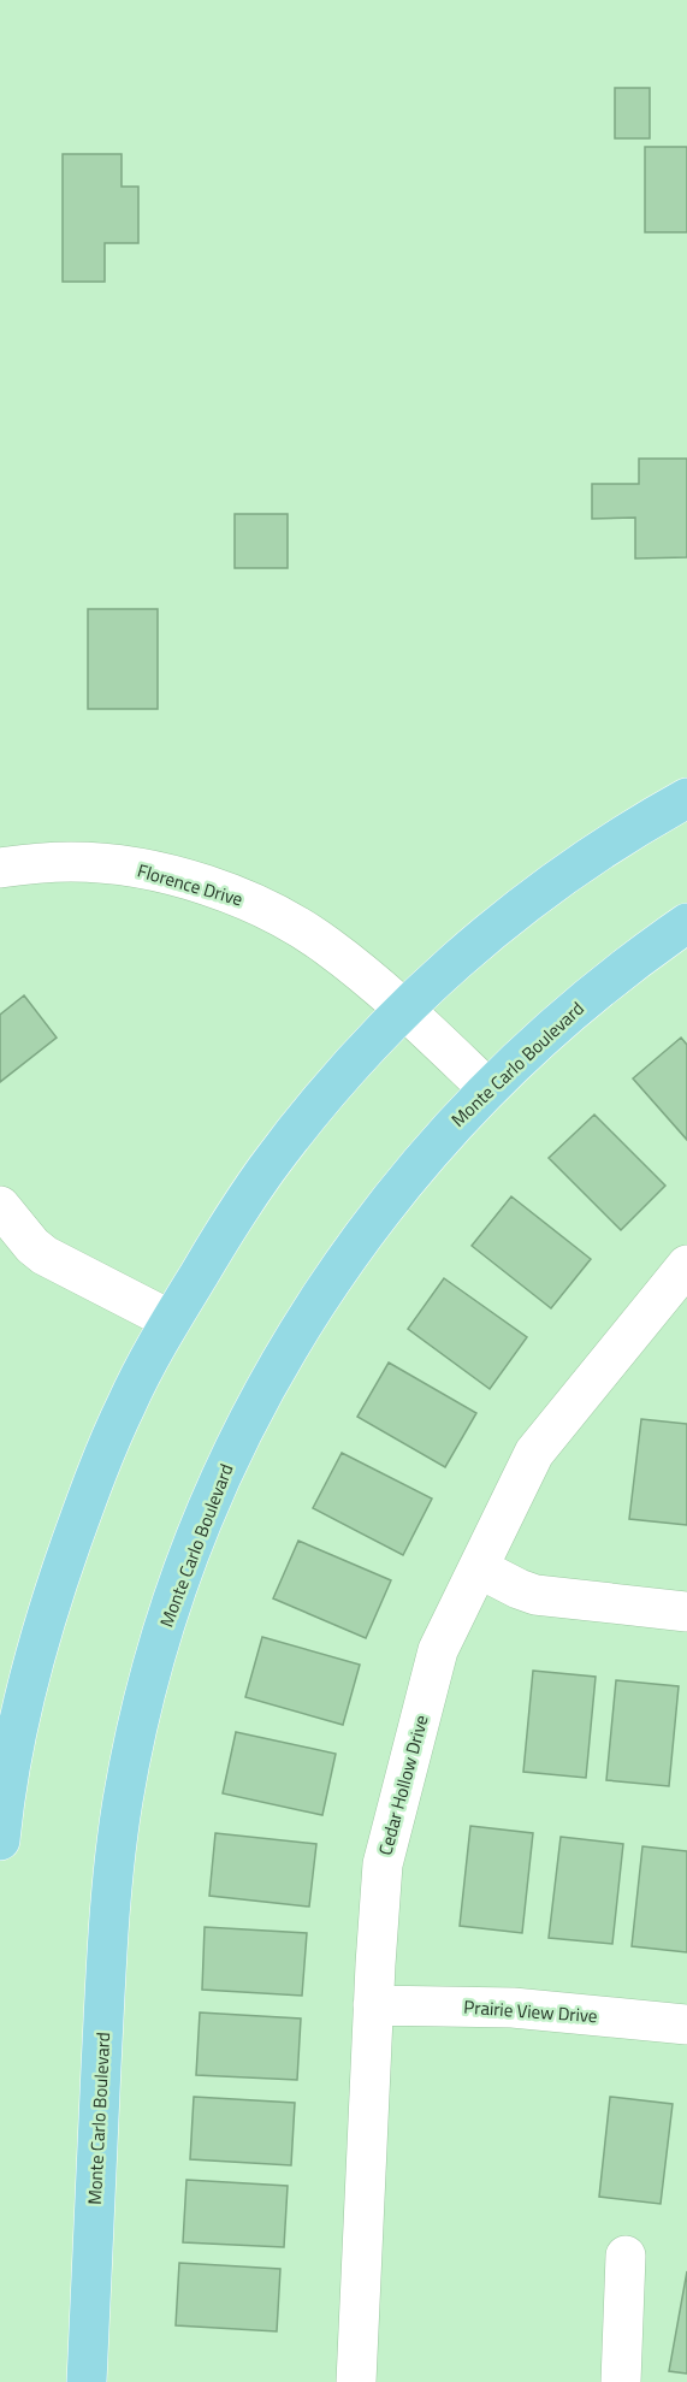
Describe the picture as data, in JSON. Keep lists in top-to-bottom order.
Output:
{
  "streets": {
    "main road": ["Monte Carlo Boulevard"],
    "street": ["Florence Drive", "Cedar Hollow Drive", "Prairie View Drive"]
  },
  "crossings": [
    ["Florence Drive", "Monte Carlo Boulevard"],
    ["Cedar Hollow Drive", "Prairie View Drive"]
  ]
}
